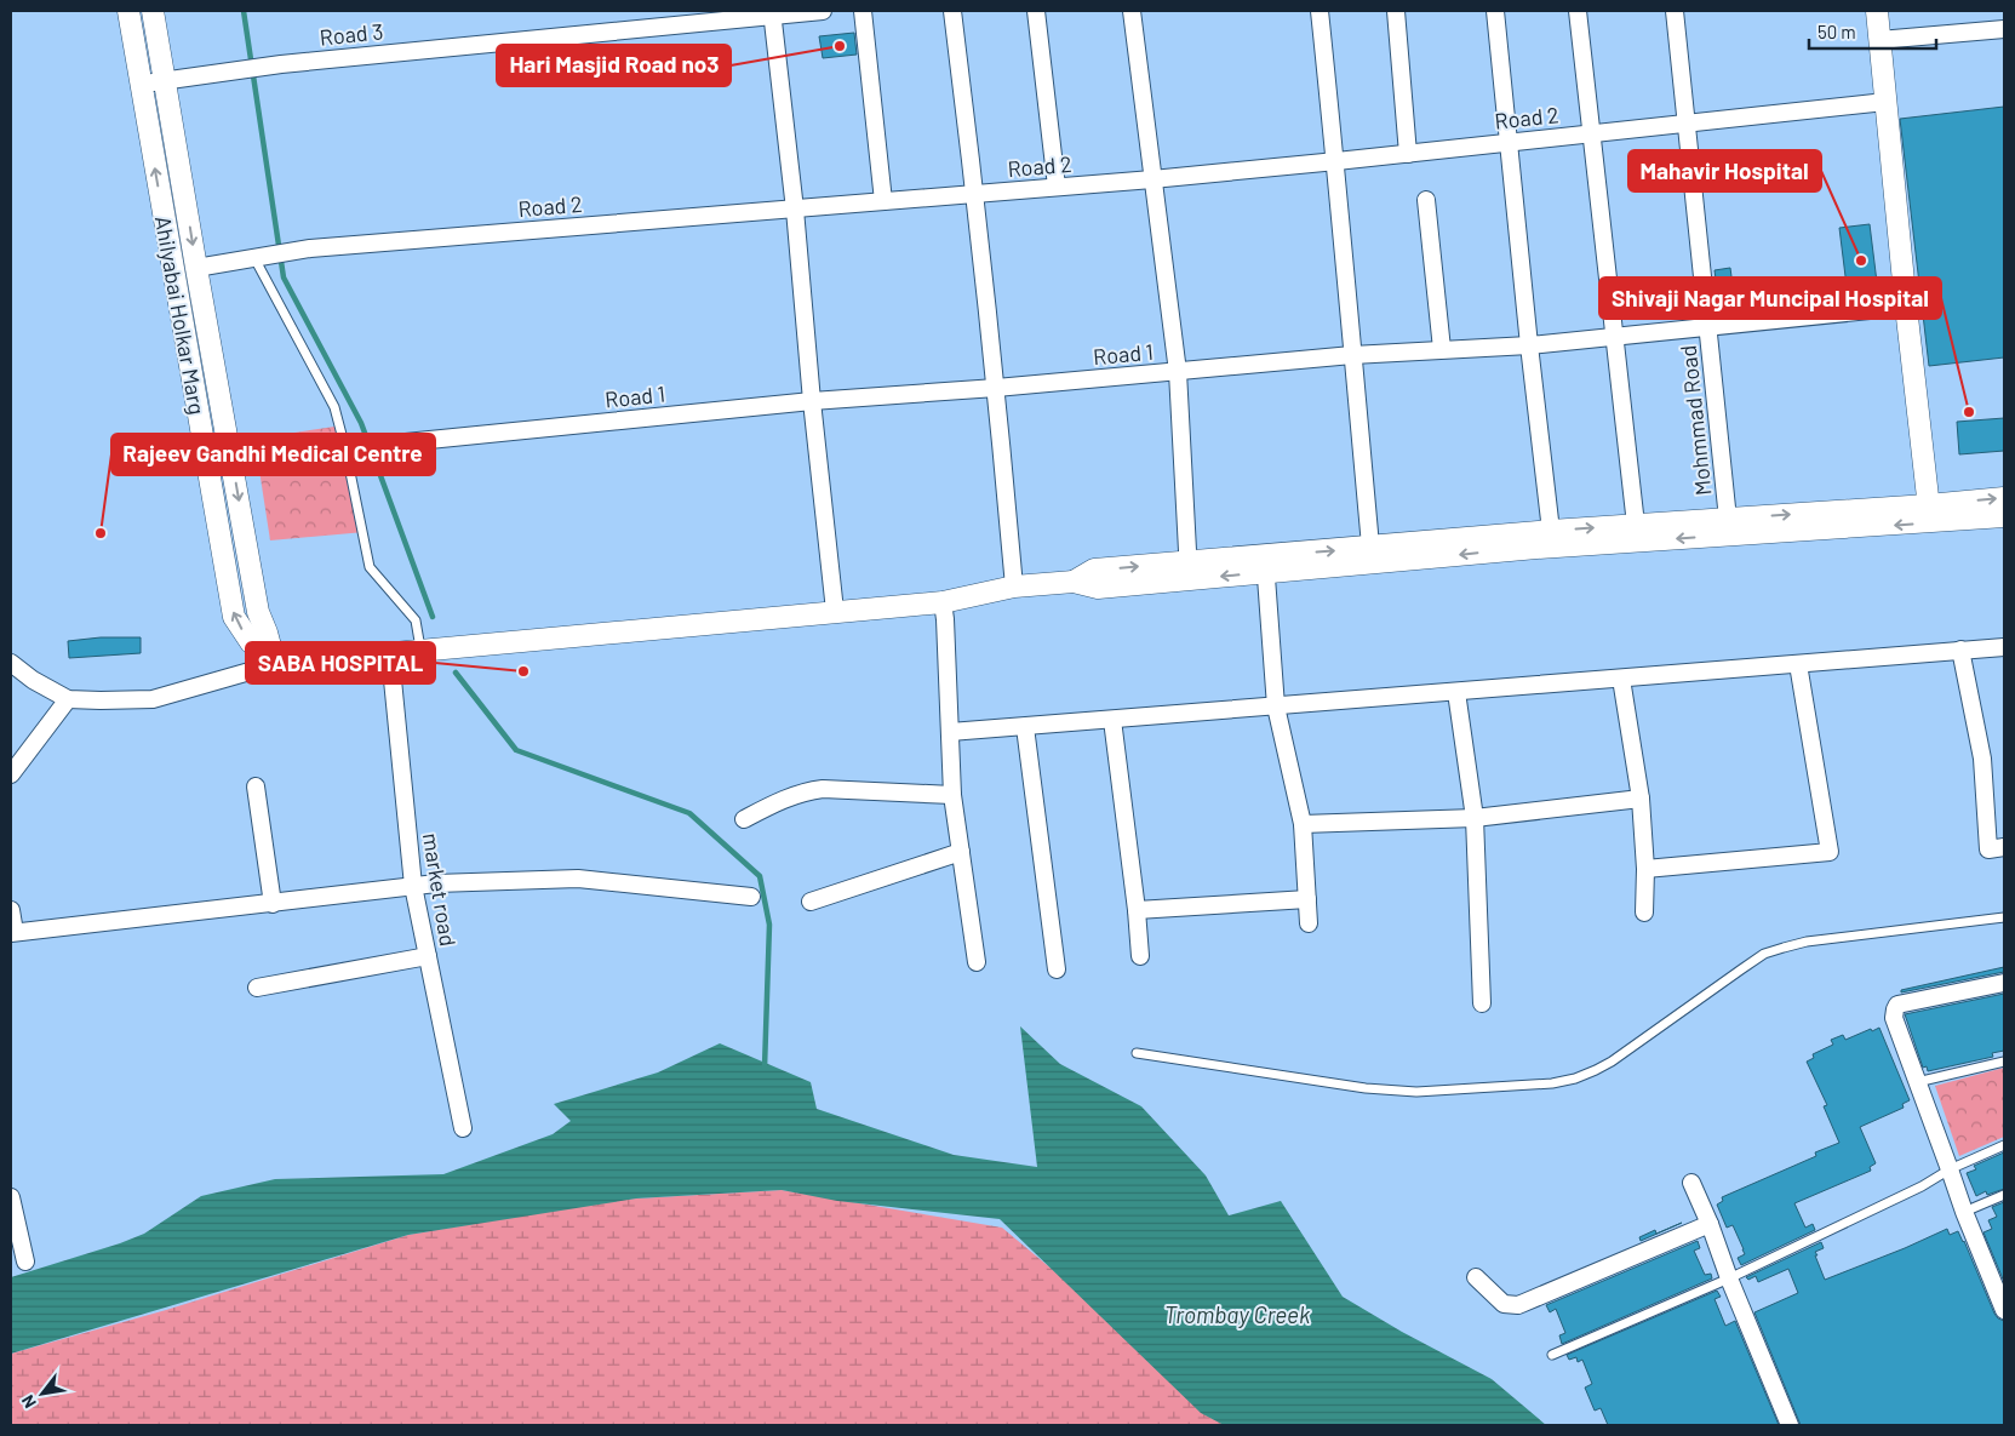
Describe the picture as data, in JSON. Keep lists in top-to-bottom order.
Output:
{
  "streets": {
    "street": [
      "Road 3",
      "Road 2",
      "Ahilyabai Holkar Marg",
      "Road 1",
      "Mohmmad Road",
      "market road"
    ]
  },
  "crossings": [
    ["Road 3", "Ahilyabai Holkar Marg"],
    ["Road 2", "Ahilyabai Holkar Marg"],
    ["Road 2", "Mohmmad Road"],
    ["Road 1", "Mohmmad Road"]
  ],
  "water": ["Trombay Creek"],
  "places": [
    "Hari Masjid Road no3",
    "Mahavir Hospital",
    "Shivaji Nagar Muncipal Hospital",
    "Rajeev Gandhi Medical Centre",
    "SABA HOSPITAL"
  ],
  "scale_bar": "50 m",
  "north": "bottom left"
}
